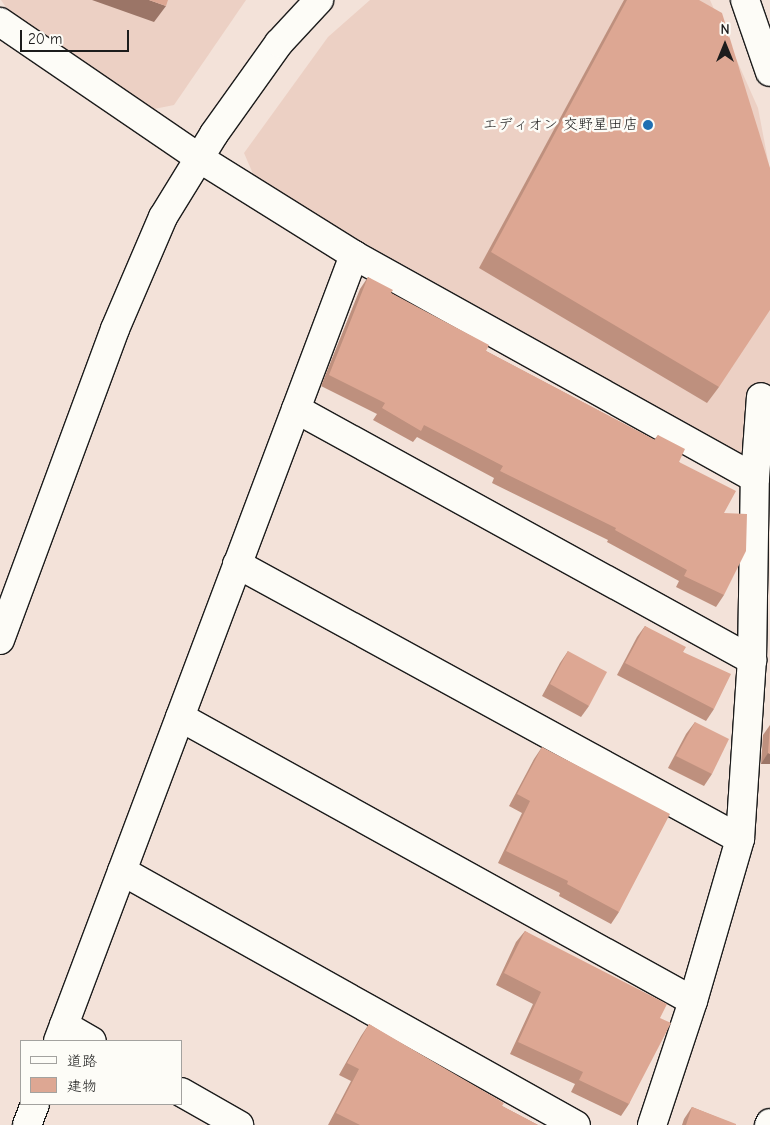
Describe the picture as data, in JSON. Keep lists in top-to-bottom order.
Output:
{
  "places": ["エディオン 交野星田店"],
  "legend": ["道路", "建物"],
  "scale_bar": "20 m",
  "north": "top"
}
